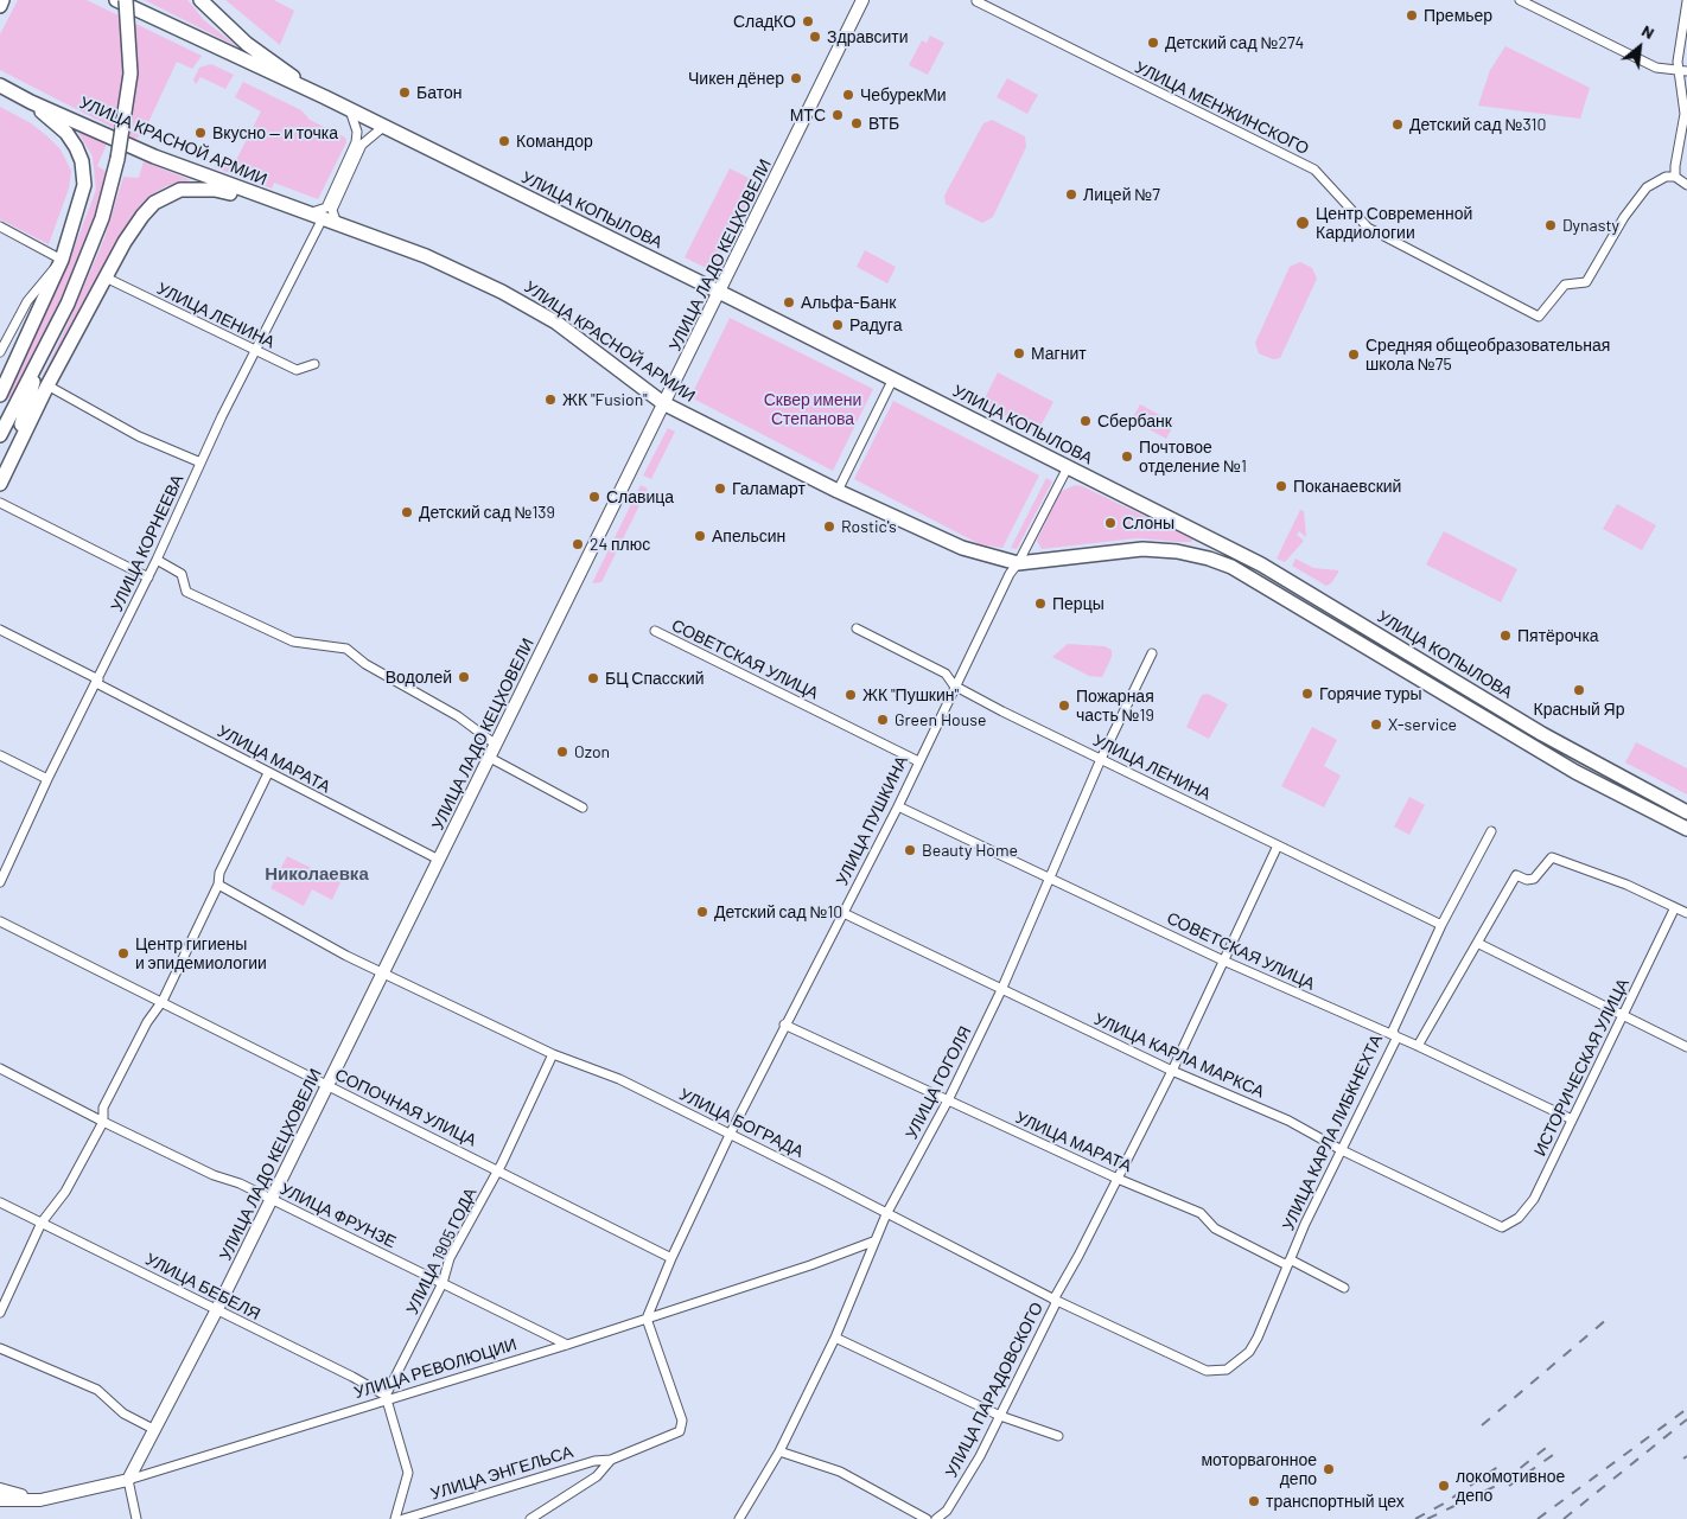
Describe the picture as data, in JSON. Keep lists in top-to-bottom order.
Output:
{
  "streets": {
    "main road": [
      "УЛИЦА КРАСНОЙ АРМИИ",
      "УЛИЦА КОПЫЛОВА",
      "УЛИЦА ЛАДО КЕЦХОВЕЛИ",
      "УЛИЦА РЕВОЛЮЦИИ"
    ],
    "street": [
      "УЛИЦА МЕНЖИНСКОГО",
      "УЛИЦА ЛЕНИНА",
      "УЛИЦА КОРНЕЕВА",
      "СОВЕТСКАЯ УЛИЦА",
      "УЛИЦА МАРАТА",
      "УЛИЦА ПУШКИНА",
      "УЛИЦА КАРЛА МАРКСА",
      "ИСТОРИЧЕСКАЯ УЛИЦА",
      "УЛИЦА ГОГОЛЯ",
      "СОПОЧНАЯ УЛИЦА",
      "УЛИЦА БОГРАДА",
      "УЛИЦА КАРЛА ЛИБКНЕХТА",
      "УЛИЦА ФРУНЗЕ",
      "УЛИЦА 1905 ГОДА",
      "УЛИЦА БЕБЕЛЯ",
      "УЛИЦА ПАРАДОВСКОГО",
      "УЛИЦА ЭНГЕЛЬСА"
    ]
  },
  "crossings": [
    ["УЛИЦА КРАСНОЙ АРМИИ", "УЛИЦА КОПЫЛОВА"],
    ["УЛИЦА КРАСНОЙ АРМИИ", "УЛИЦА ЛАДО КЕЦХОВЕЛИ"],
    ["УЛИЦА КРАСНОЙ АРМИИ", "УЛИЦА КОРНЕЕВА"],
    ["УЛИЦА КРАСНОЙ АРМИИ", "УЛИЦА ПУШКИНА"],
    ["УЛИЦА КОПЫЛОВА", "УЛИЦА ЛАДО КЕЦХОВЕЛИ"],
    ["УЛИЦА КОПЫЛОВА", "УЛИЦА ПУШКИНА"],
    ["УЛИЦА ЛАДО КЕЦХОВЕЛИ", "УЛИЦА МАРАТА"],
    ["УЛИЦА ЛАДО КЕЦХОВЕЛИ", "СОПОЧНАЯ УЛИЦА"],
    ["УЛИЦА ЛАДО КЕЦХОВЕЛИ", "УЛИЦА БОГРАДА"],
    ["УЛИЦА ЛАДО КЕЦХОВЕЛИ", "УЛИЦА ФРУНЗЕ"],
    ["УЛИЦА ЛАДО КЕЦХОВЕЛИ", "УЛИЦА БЕБЕЛЯ"],
    ["УЛИЦА ЛАДО КЕЦХОВЕЛИ", "УЛИЦА РЕВОЛЮЦИИ"],
    ["УЛИЦА ЛЕНИНА", "УЛИЦА КОРНЕЕВА"],
    ["УЛИЦА ЛЕНИНА", "УЛИЦА ПУШКИНА"],
    ["УЛИЦА ЛЕНИНА", "УЛИЦА ГОГОЛЯ"],
    ["УЛИЦА ЛЕНИНА", "УЛИЦА КАРЛА ЛИБКНЕХТА"],
    ["УЛИЦА ЛЕНИНА", "УЛИЦА ПАРАДОВСКОГО"],
    ["УЛИЦА КОРНЕЕВА", "УЛИЦА МАРАТА"],
    ["СОВЕТСКАЯ УЛИЦА", "УЛИЦА ПУШКИНА"],
    ["СОВЕТСКАЯ УЛИЦА", "ИСТОРИЧЕСКАЯ УЛИЦА"],
    ["СОВЕТСКАЯ УЛИЦА", "УЛИЦА ГОГОЛЯ"],
    ["СОВЕТСКАЯ УЛИЦА", "УЛИЦА КАРЛА ЛИБКНЕХТА"],
    ["СОВЕТСКАЯ УЛИЦА", "УЛИЦА ПАРАДОВСКОГО"],
    ["УЛИЦА МАРАТА", "УЛИЦА ПУШКИНА"],
    ["УЛИЦА МАРАТА", "УЛИЦА ГОГОЛЯ"],
    ["УЛИЦА МАРАТА", "УЛИЦА КАРЛА ЛИБКНЕХТА"],
    ["УЛИЦА МАРАТА", "УЛИЦА ПАРАДОВСКОГО"],
    ["УЛИЦА ПУШКИНА", "УЛИЦА КАРЛА МАРКСА"],
    ["УЛИЦА ПУШКИНА", "СОПОЧНАЯ УЛИЦА"],
    ["УЛИЦА ПУШКИНА", "УЛИЦА БОГРАДА"],
    ["УЛИЦА ПУШКИНА", "УЛИЦА РЕВОЛЮЦИИ"],
    ["УЛИЦА ПУШКИНА", "УЛИЦА ЭНГЕЛЬСА"],
    ["УЛИЦА КАРЛА МАРКСА", "ИСТОРИЧЕСКАЯ УЛИЦА"],
    ["УЛИЦА КАРЛА МАРКСА", "УЛИЦА ГОГОЛЯ"],
    ["УЛИЦА КАРЛА МАРКСА", "УЛИЦА КАРЛА ЛИБКНЕХТА"],
    ["УЛИЦА КАРЛА МАРКСА", "УЛИЦА ПАРАДОВСКОГО"],
    ["УЛИЦА ГОГОЛЯ", "УЛИЦА БОГРАДА"],
    ["УЛИЦА ГОГОЛЯ", "УЛИЦА РЕВОЛЮЦИИ"],
    ["СОПОЧНАЯ УЛИЦА", "УЛИЦА 1905 ГОДА"],
    ["УЛИЦА БОГРАДА", "УЛИЦА КАРЛА ЛИБКНЕХТА"],
    ["УЛИЦА БОГРАДА", "УЛИЦА 1905 ГОДА"],
    ["УЛИЦА БОГРАДА", "УЛИЦА ПАРАДОВСКОГО"],
    ["УЛИЦА ФРУНЗЕ", "УЛИЦА 1905 ГОДА"],
    ["УЛИЦА ФРУНЗЕ", "УЛИЦА РЕВОЛЮЦИИ"],
    ["УЛИЦА 1905 ГОДА", "УЛИЦА БЕБЕЛЯ"],
    ["УЛИЦА 1905 ГОДА", "УЛИЦА РЕВОЛЮЦИИ"],
    ["УЛИЦА БЕБЕЛЯ", "УЛИЦА РЕВОЛЮЦИИ"],
    ["УЛИЦА РЕВОЛЮЦИИ", "УЛИЦА ЭНГЕЛЬСА"]
  ],
  "districts": ["Николаевка"],
  "parks": ["Сквер имени Степанова"],
  "places": [
    "Премьер",
    "СладКО",
    "Здравсити",
    "Детский сад №274",
    "Чикен дёнер",
    "Батон",
    "ЧебурекМи",
    "МТС",
    "ВТБ",
    "Детский сад №310",
    "Вкусно — и точка",
    "Командор",
    "Лицей №7",
    "Центр Современной Кардиологии",
    "Dynasty",
    "Альфа-Банк",
    "Радуга",
    "Магнит",
    "Средняя общеобразовательная школа №75",
    "ЖК \"Fusion\"",
    "Сбербанк",
    "Почтовое отделение №1",
    "Поканаевский",
    "Галамарт",
    "Славица",
    "Детский сад №139",
    "Слоны",
    "Rostic's",
    "Апельсин",
    "24 плюс",
    "Перцы",
    "Пятёрочка",
    "Водолей",
    "БЦ Спасский",
    "Красный Яр",
    "Горячие туры",
    "ЖК \"Пушкин\"",
    "Пожарная часть №19",
    "Green House",
    "X-service",
    "Ozon",
    "Beauty Home",
    "Детский сад №10",
    "Центр гигиены и эпидемиологии",
    "моторвагонное депо",
    "локомотивное депо",
    "транспортный цех"
  ],
  "north": "top right"
}
